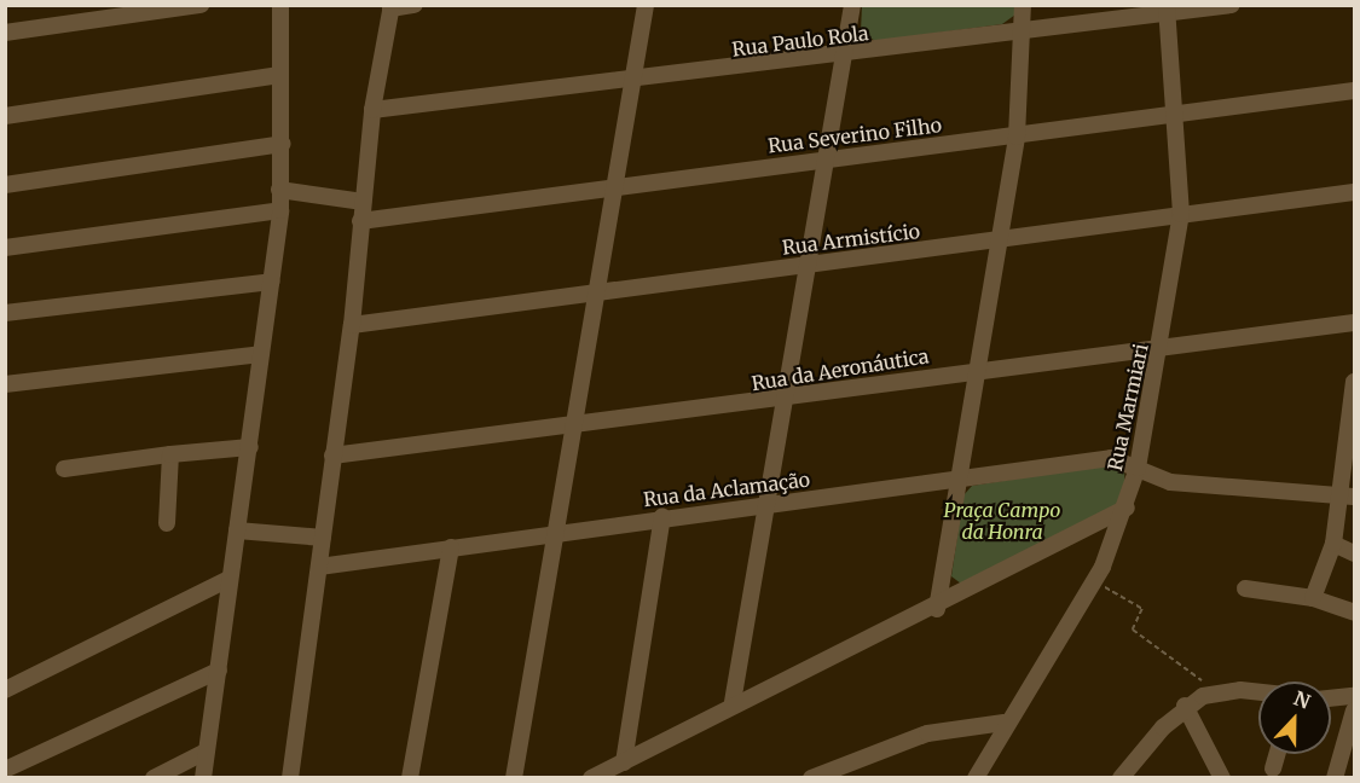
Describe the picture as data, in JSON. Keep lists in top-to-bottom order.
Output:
{
  "streets": {
    "street": [
      "Rua Paulo Rola",
      "Rua Severino Filho",
      "Rua Armistício",
      "Rua da Aeronáutica",
      "Rua Marmiari",
      "Rua da Aclamação"
    ]
  },
  "crossings": [
    ["Rua Paulo Rola", "Rua Marmiari"],
    ["Rua Severino Filho", "Rua Marmiari"],
    ["Rua Armistício", "Rua Marmiari"],
    ["Rua da Aeronáutica", "Rua Marmiari"],
    ["Rua Marmiari", "Rua da Aclamação"]
  ],
  "parks": ["Praça Campo da Honra"],
  "north": "top"
}
